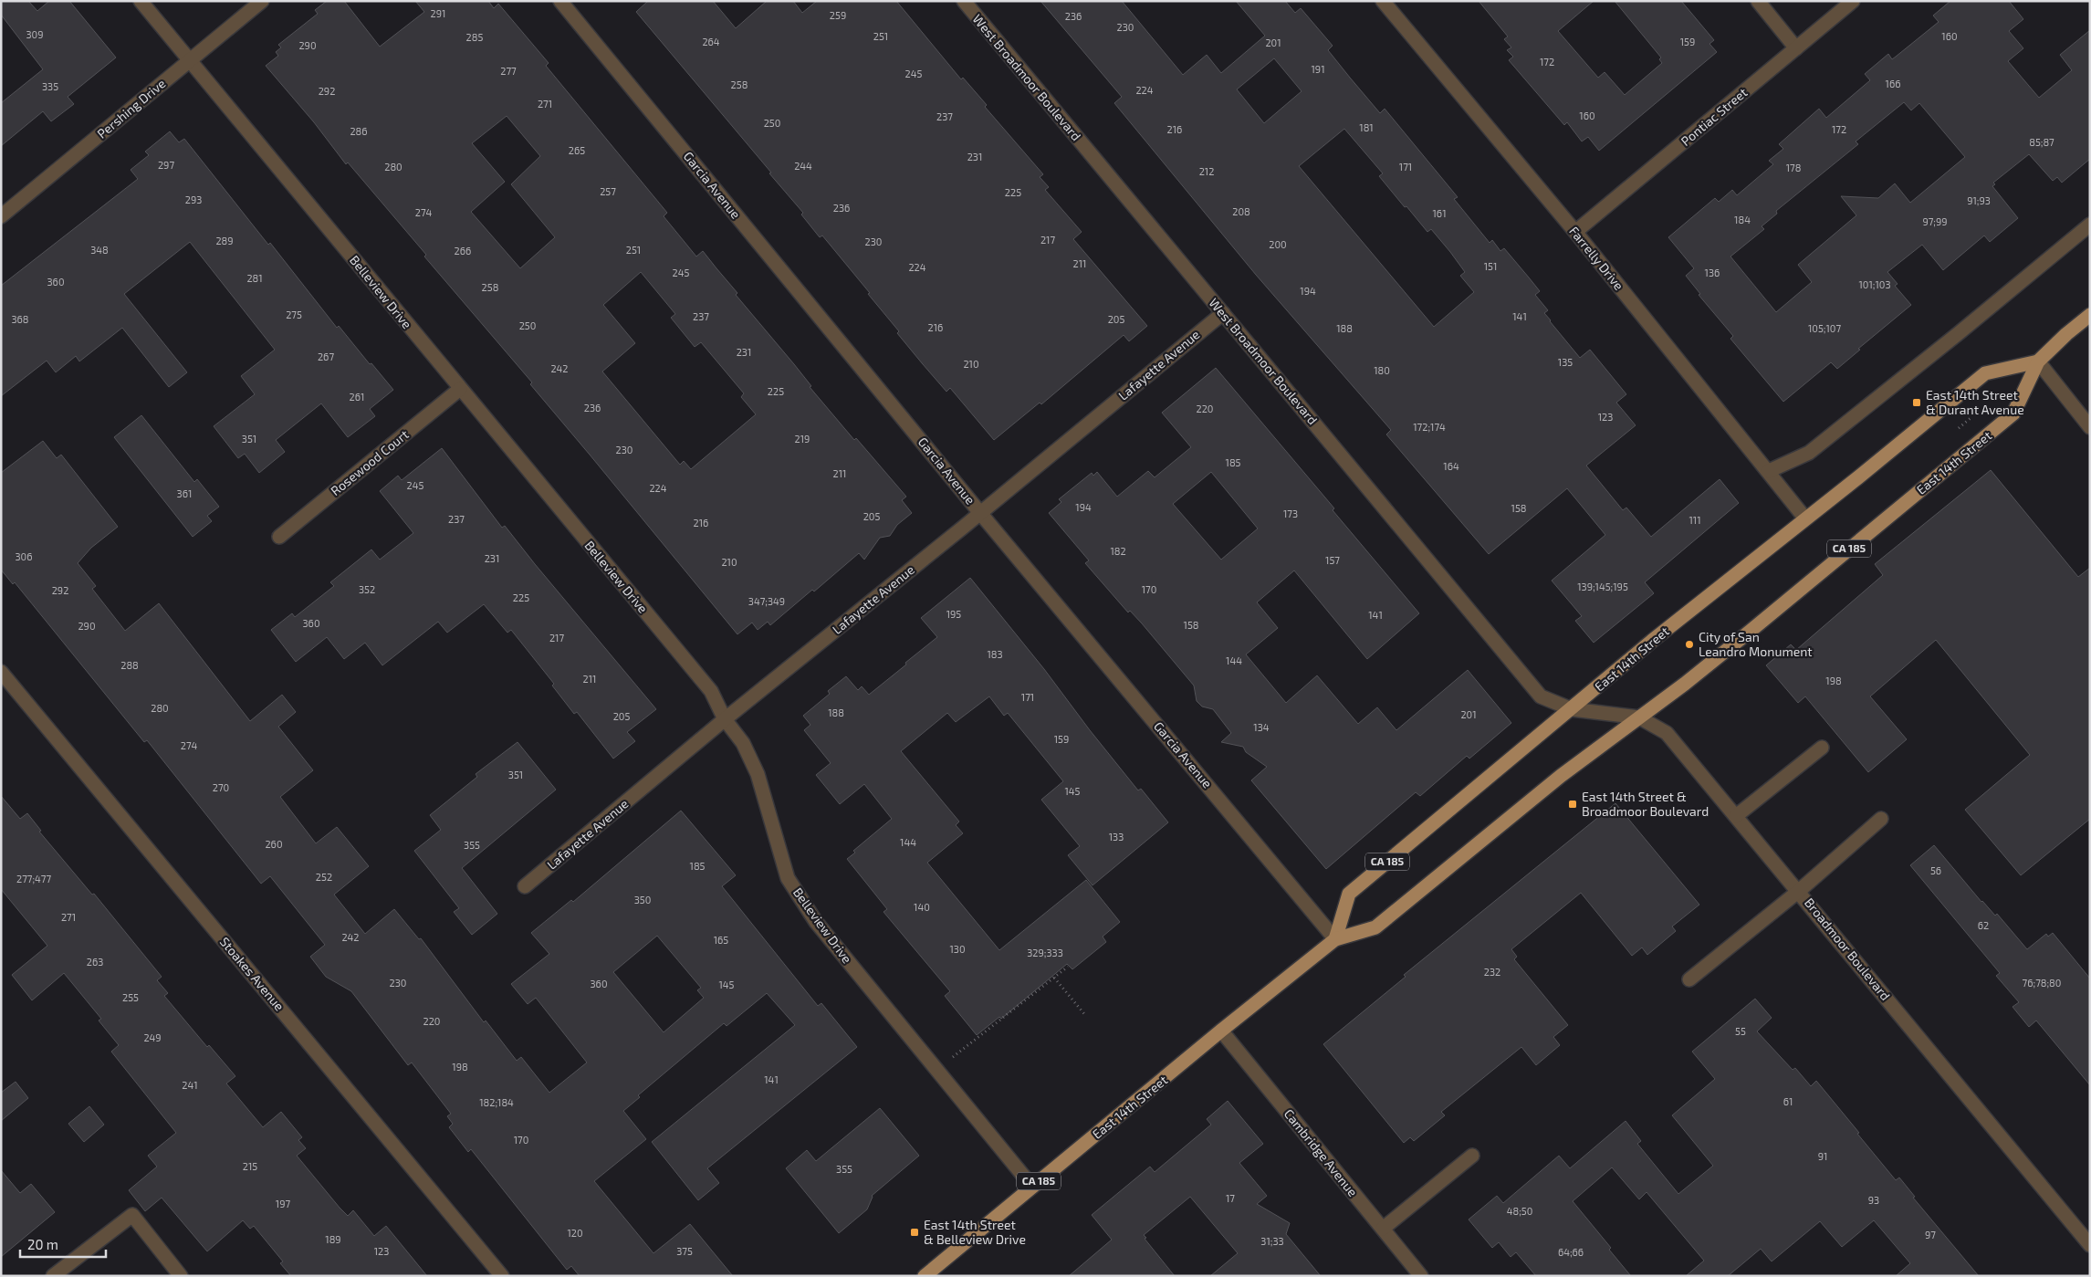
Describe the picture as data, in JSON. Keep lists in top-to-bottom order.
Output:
{
  "streets": {
    "main road": ["East 14th Street", "CA 185"],
    "street": [
      "West Broadmoor Boulevard",
      "Pershing Drive",
      "Pontiac Street",
      "Garcia Avenue",
      "Farrelly Drive",
      "Belleview Drive",
      "Lafayette Avenue",
      "Rosewood Court",
      "Broadmoor Boulevard",
      "Stoakes Avenue",
      "Cambridge Avenue"
    ]
  },
  "crossings": [
    ["West Broadmoor Boulevard", "Lafayette Avenue"],
    ["West Broadmoor Boulevard", "East 14th Street"],
    ["West Broadmoor Boulevard", "Broadmoor Boulevard"],
    ["Pershing Drive", "Belleview Drive"],
    ["Pontiac Street", "Farrelly Drive"],
    ["Garcia Avenue", "Lafayette Avenue"],
    ["Garcia Avenue", "East 14th Street"],
    ["Farrelly Drive", "East 14th Street"],
    ["Belleview Drive", "Lafayette Avenue"],
    ["Belleview Drive", "Rosewood Court"],
    ["Belleview Drive", "East 14th Street"],
    ["East 14th Street", "CA 185"],
    ["East 14th Street", "Broadmoor Boulevard"],
    ["East 14th Street", "Cambridge Avenue"]
  ],
  "places": {
    "transit": ["East 14th Street & Durant Avenue", "East 14th Street & Broadmoor Boulevard", "East 14th Street & Belleview Drive"],
    "other": ["City of San Leandro Monument"]
  },
  "house_numbers": [
    "291",
    "259",
    "236",
    "230",
    "309",
    "251",
    "160",
    "285",
    "264",
    "159",
    "201",
    "290",
    "172",
    "191",
    "277",
    "245",
    "166",
    "258",
    "335",
    "224",
    "292",
    "271",
    "160",
    "237",
    "250",
    "181",
    "216",
    "172",
    "286",
    "85;87",
    "265",
    "231",
    "297",
    "244",
    "280",
    "171",
    "178",
    "212",
    "257",
    "225",
    "293",
    "91;93",
    "236",
    "208",
    "274",
    "161",
    "184",
    "97;99",
    "217",
    "289",
    "230",
    "200",
    "348",
    "251",
    "266",
    "211",
    "151",
    "224",
    "245",
    "136",
    "281",
    "360",
    "101;103",
    "258",
    "194",
    "275",
    "237",
    "141",
    "368",
    "205",
    "250",
    "216",
    "188",
    "105;107",
    "231",
    "267",
    "135",
    "210",
    "242",
    "180",
    "225",
    "261",
    "236",
    "220",
    "123",
    "172;174",
    "351",
    "219",
    "230",
    "185",
    "164",
    "211",
    "245",
    "224",
    "361",
    "194",
    "158",
    "173",
    "205",
    "237",
    "111",
    "216",
    "182",
    "306",
    "231",
    "157",
    "210",
    "139;145;195",
    "352",
    "170",
    "292",
    "225",
    "347;349",
    "195",
    "141",
    "360",
    "158",
    "290",
    "217",
    "183",
    "144",
    "288",
    "211",
    "198",
    "171",
    "280",
    "188",
    "201",
    "205",
    "134",
    "159",
    "274",
    "351",
    "270",
    "145",
    "133",
    "144",
    "260",
    "355",
    "185",
    "56",
    "252",
    "277;477",
    "350",
    "140",
    "271",
    "62",
    "242",
    "165",
    "130",
    "329;333",
    "263",
    "232",
    "230",
    "76;78;80",
    "360",
    "145",
    "255",
    "220",
    "55",
    "249",
    "198",
    "141",
    "241",
    "61",
    "182;184",
    "170",
    "91",
    "215",
    "355",
    "17",
    "93",
    "197",
    "48;50",
    "120",
    "97",
    "189",
    "31;33",
    "123",
    "375",
    "64;66"
  ],
  "scale_bar": "20 m"
}
